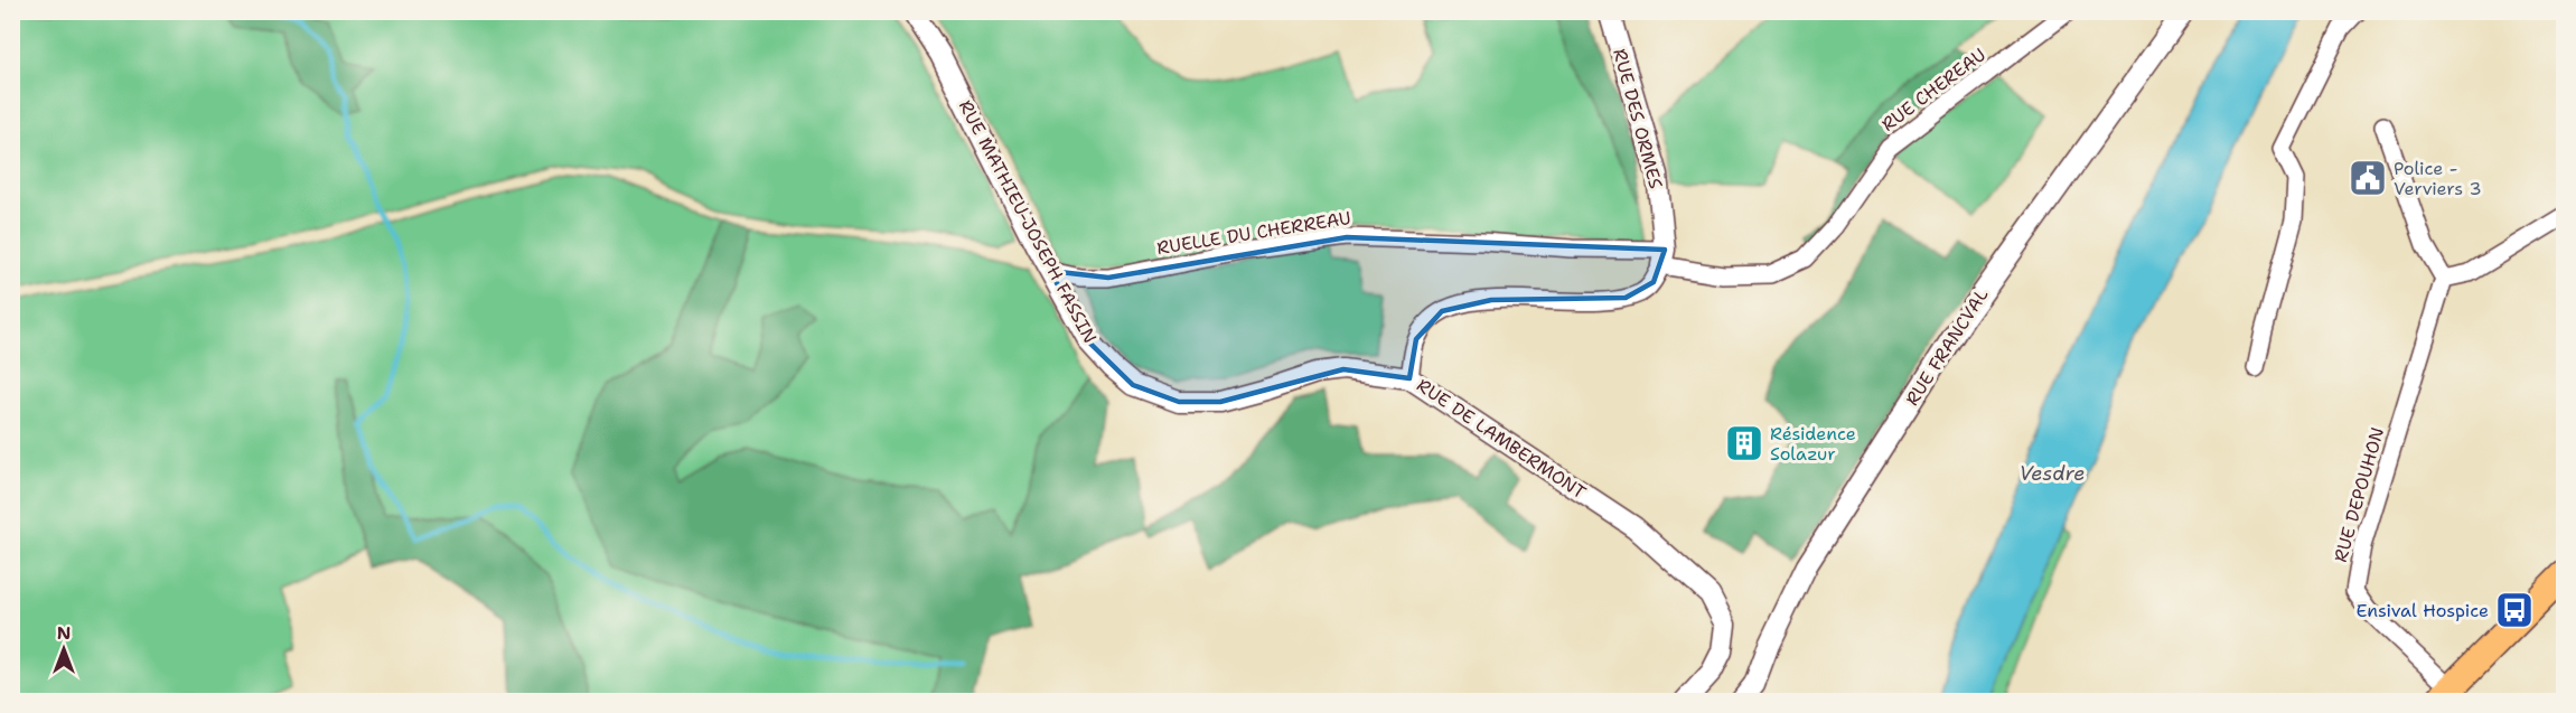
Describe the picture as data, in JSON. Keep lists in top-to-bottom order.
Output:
{
  "streets": {
    "street": [
      "RUE CHEREAU",
      "RUE DES ORMES",
      "RUE MATHIEU-JOSEPH FASSIN",
      "RUELLE DU CHERREAU",
      "RUE FRANCVAL",
      "RUE DE LAMBERMONT",
      "RUE DEPOUHON"
    ]
  },
  "crossings": [
    ["RUE CHEREAU", "RUE DES ORMES"],
    ["RUE CHEREAU", "RUELLE DU CHERREAU"],
    ["RUE CHEREAU", "RUE DE LAMBERMONT"],
    ["RUE DES ORMES", "RUELLE DU CHERREAU"],
    ["RUE DES ORMES", "RUE DE LAMBERMONT"],
    ["RUE MATHIEU-JOSEPH FASSIN", "RUELLE DU CHERREAU"],
    ["RUE MATHIEU-JOSEPH FASSIN", "RUE DE LAMBERMONT"],
    ["RUELLE DU CHERREAU", "RUE DE LAMBERMONT"]
  ],
  "water": ["Vesdre"],
  "places": {
    "public building": ["Police - Verviers 3"],
    "building": ["Résidence Solazur"],
    "bus stop": ["Ensival Hospice"]
  },
  "north": "top"
}
